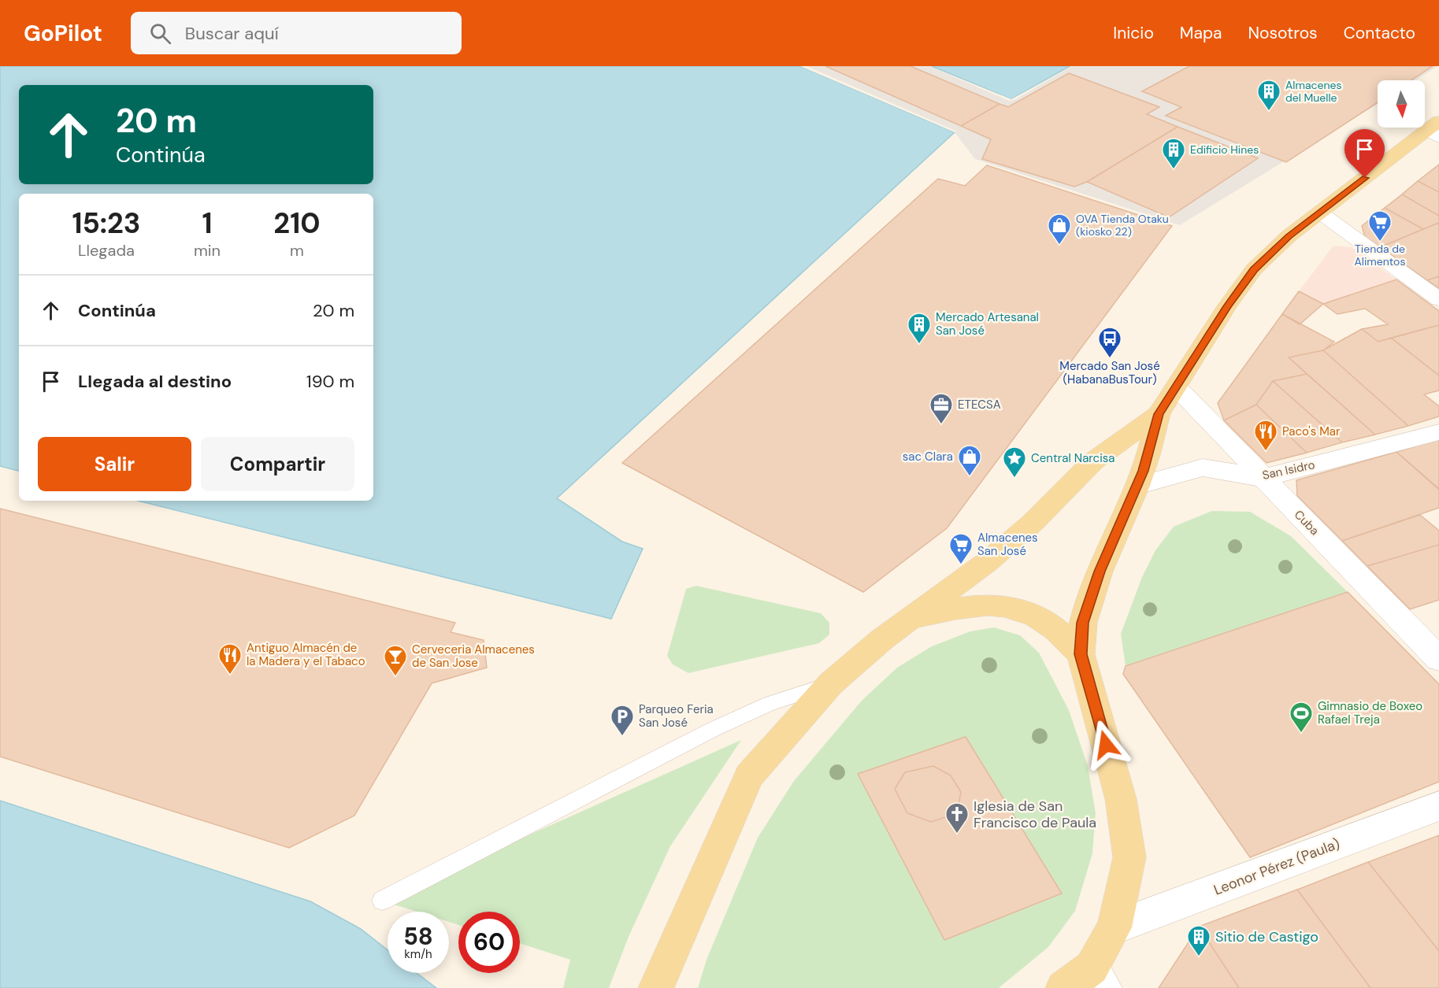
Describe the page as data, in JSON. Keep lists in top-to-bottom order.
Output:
{
  "streets": {
    "street": ["San Isidro", "Cuba", "Leonor Pérez (Paula)"]
  },
  "crossings": [
    ["San Isidro", "Cuba"]
  ],
  "places": {
    "building": [
      "Almacenes del Muelle",
      "Edificio Hines",
      "Mercado Artesanal San José",
      "Sitio de Castigo"
    ],
    "supermarket": ["Tienda de Alimentos", "Almacenes San José"],
    "shop": ["OVA Tienda Otaku (kiosko 22)", "sac Clara"],
    "bus stop": ["Mercado San José (HabanaBusTour)"],
    "office": ["ETECSA"],
    "restaurant": ["Paco's Mar", "Antiguo Almacén de la Madera y el Tabaco"],
    "place": ["Central Narcisa"],
    "bar": ["Cerveceria Almacenes de San Jose"],
    "sports": ["Gimnasio de Boxeo Rafael Treja"],
    "parking": ["Parqueo Feria San José"],
    "church": ["Iglesia de San Francisco de Paula"]
  },
  "north": "bottom",
  "page": {
    "header": "GoPilot",
    "search": "Buscar aquí",
    "nav": [
      "Inicio",
      "Mapa",
      "Nosotros",
      "Contacto"
    ],
    "turn": ["20 m", "Continúa"],
    "eta": [
      "15:23",
      "Llegada",
      "1",
      "min",
      "210",
      "m"
    ],
    "list": [
      {
        "name": "Continúa",
        "value": "20 m"
      },
      {
        "name": "Llegada al destino",
        "value": "190 m"
      }
    ],
    "buttons": ["Salir", "Compartir"],
    "speed": "58 km/h",
    "limit": "60"
  }
}
